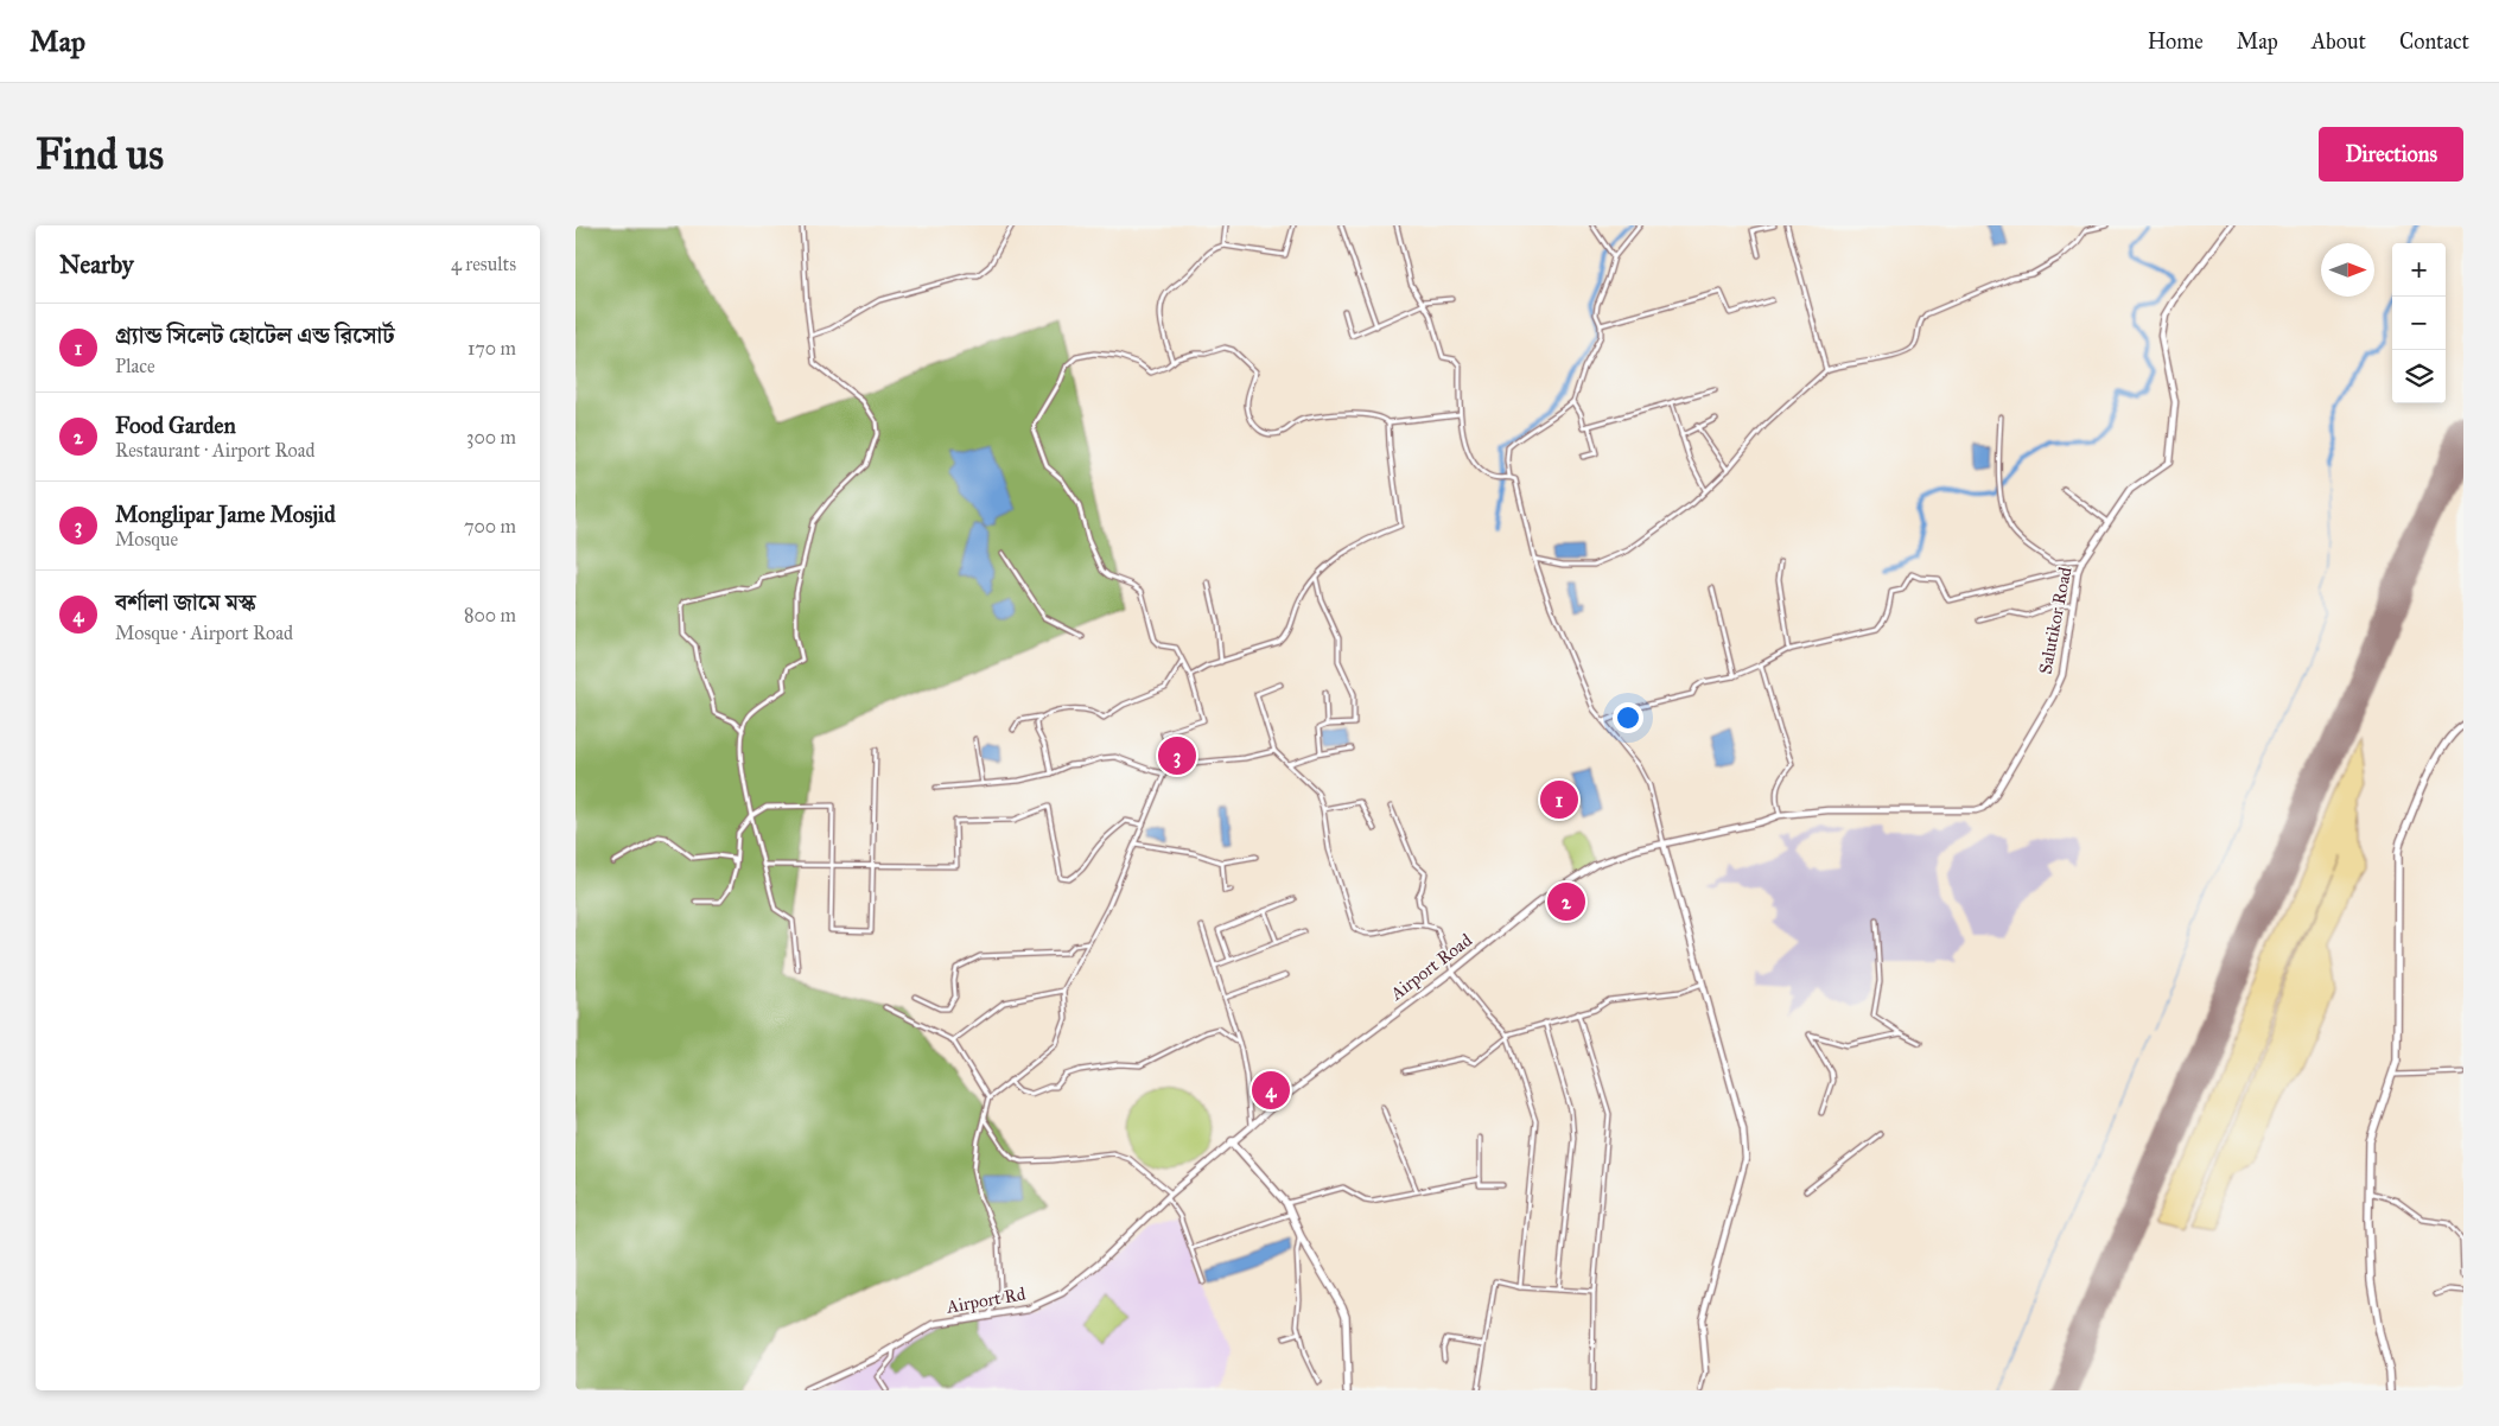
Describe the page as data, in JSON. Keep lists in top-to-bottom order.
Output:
{
  "streets": {
    "main road": ["Salutikor Road", "Airport Road", "Airport Rd"]
  },
  "crossings": [
    ["Salutikor Road", "Airport Road"],
    ["Airport Road", "Airport Rd"]
  ],
  "north": "right",
  "page": {
    "header": "Map",
    "nav": [
      "Home",
      "Map",
      "About",
      "Contact"
    ],
    "buttons": "Directions",
    "title": "Find us",
    "heading": ["Nearby", "4 results"],
    "map_buttons": ["+", "−"],
    "list": [
      {
        "mark": "1",
        "name": "গ্র‍্যান্ড সিলেট হোটেল এন্ড রিসোর্ট",
        "note": "Place",
        "value": "170 m"
      },
      {
        "mark": "2",
        "name": "Food Garden",
        "note": "Restaurant · Airport Road",
        "value": "300 m"
      },
      {
        "mark": "3",
        "name": "Monglipar Jame Mosjid",
        "note": "Mosque",
        "value": "700 m"
      },
      {
        "mark": "4",
        "name": "বর্শালা জামে মস্ক",
        "note": "Mosque · Airport Road",
        "value": "800 m"
      }
    ],
    "pins": [
      "3",
      "1",
      "2",
      "4"
    ]
  }
}
